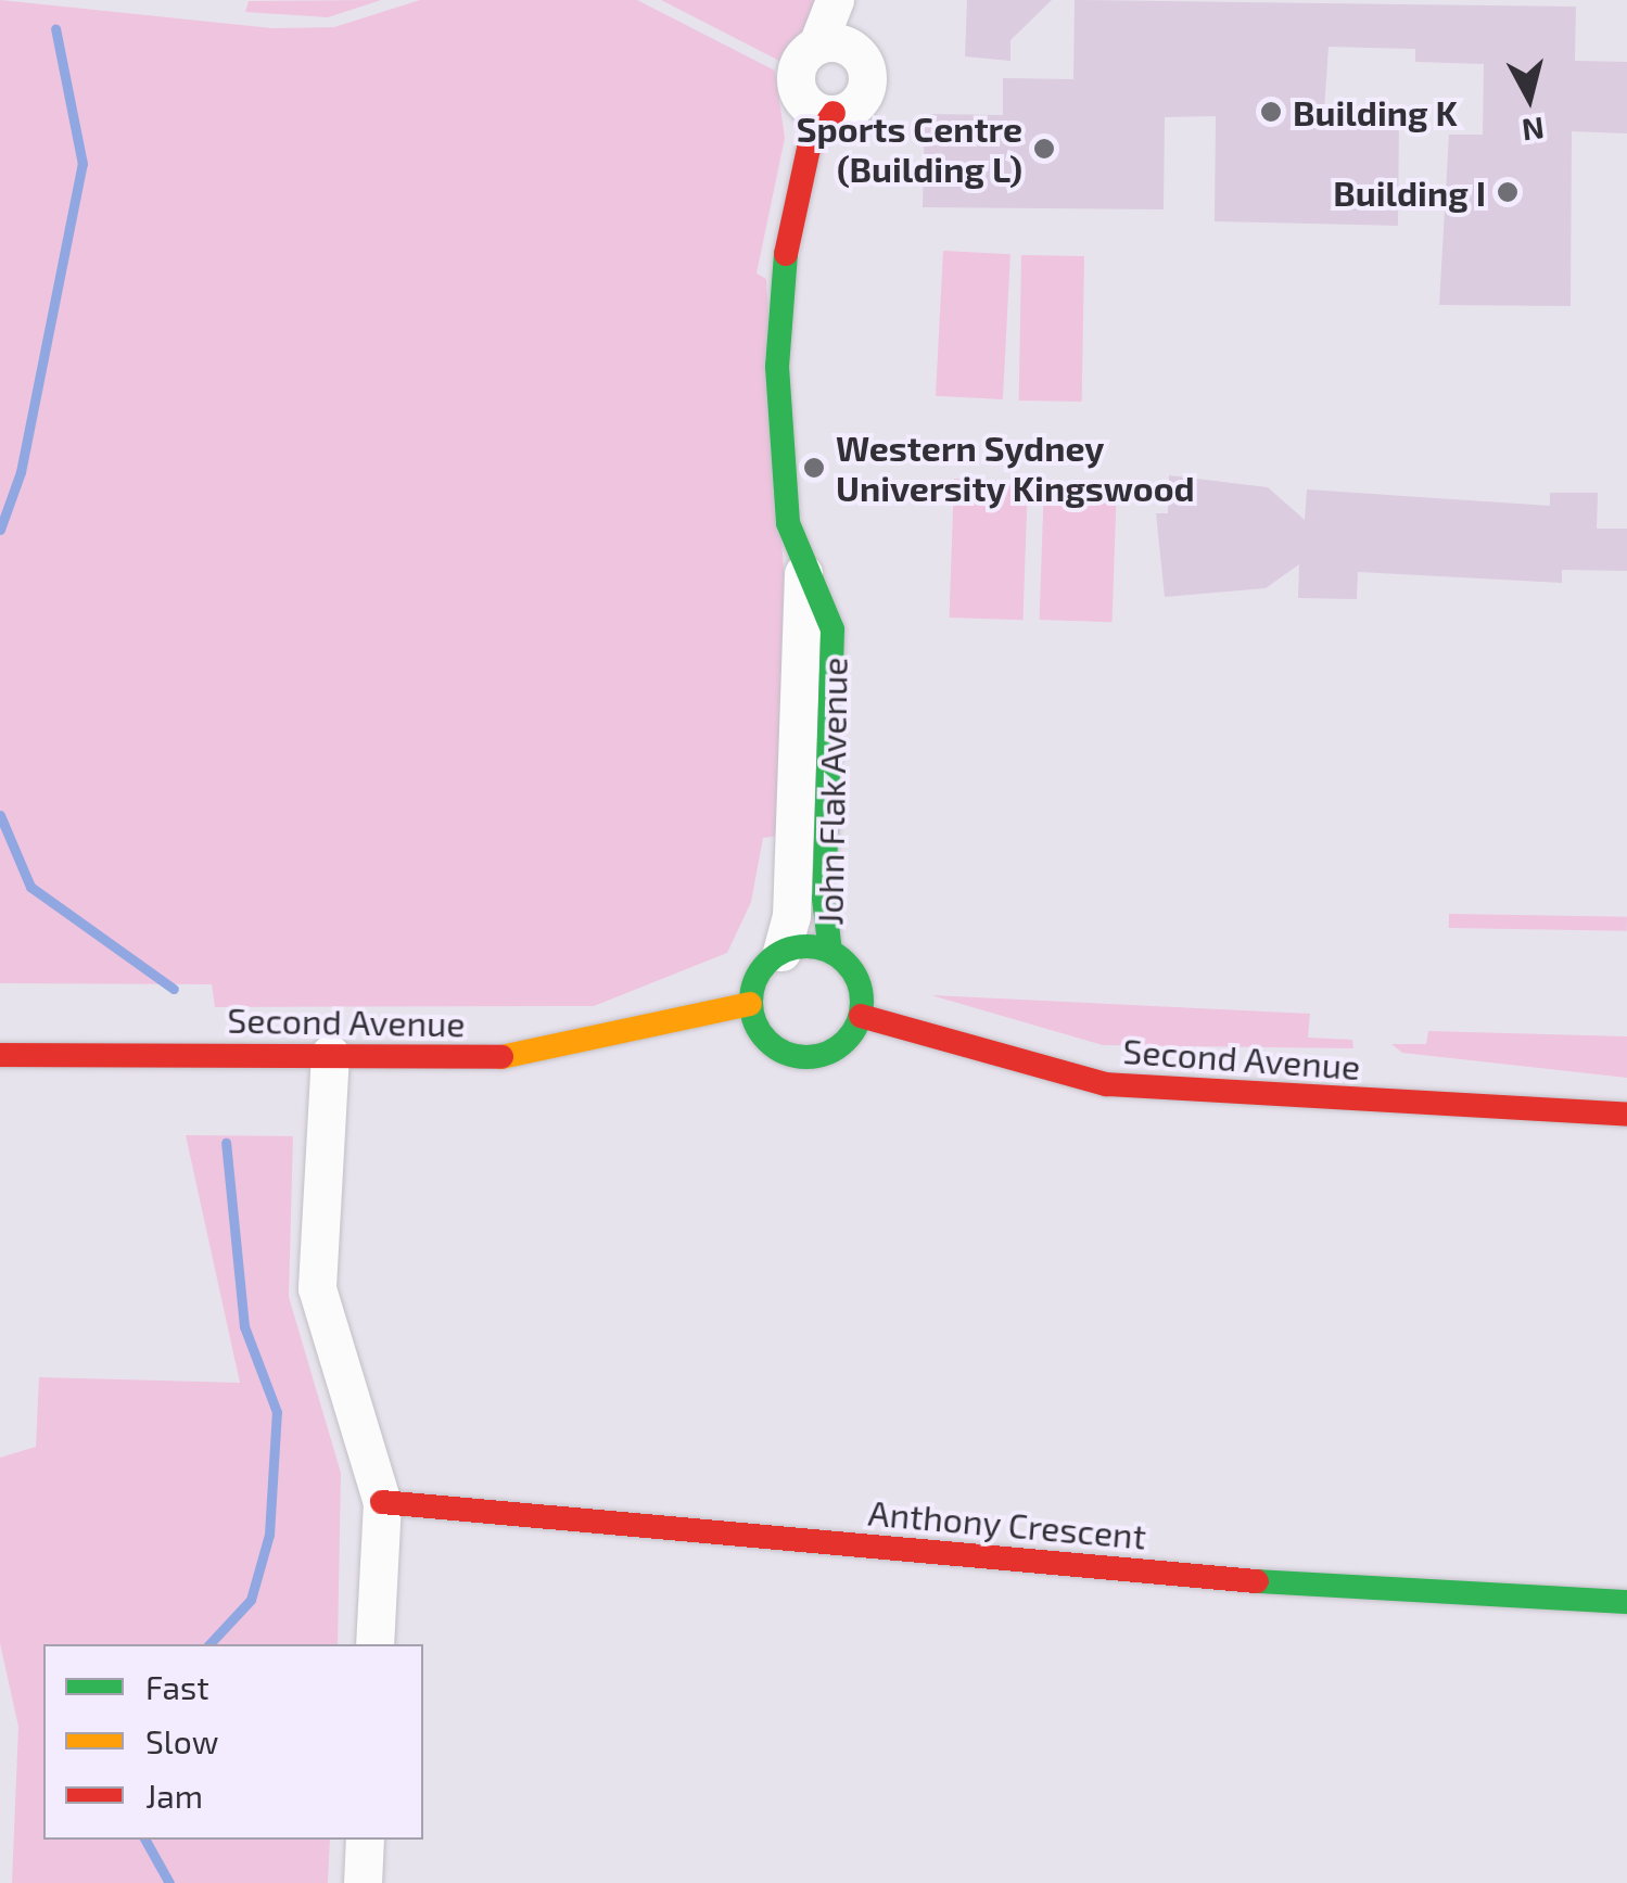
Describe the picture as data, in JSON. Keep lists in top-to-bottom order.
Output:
{
  "streets": {
    "street": ["John Flak Avenue", "Second Avenue", "Anthony Crescent"]
  },
  "crossings": [
    ["John Flak Avenue", "Second Avenue"]
  ],
  "places": [
    "Building K",
    "Sports Centre (Building L)",
    "Building I",
    "Western Sydney University Kingswood"
  ],
  "legend": ["Fast", "Slow", "Jam"],
  "north": "bottom"
}
